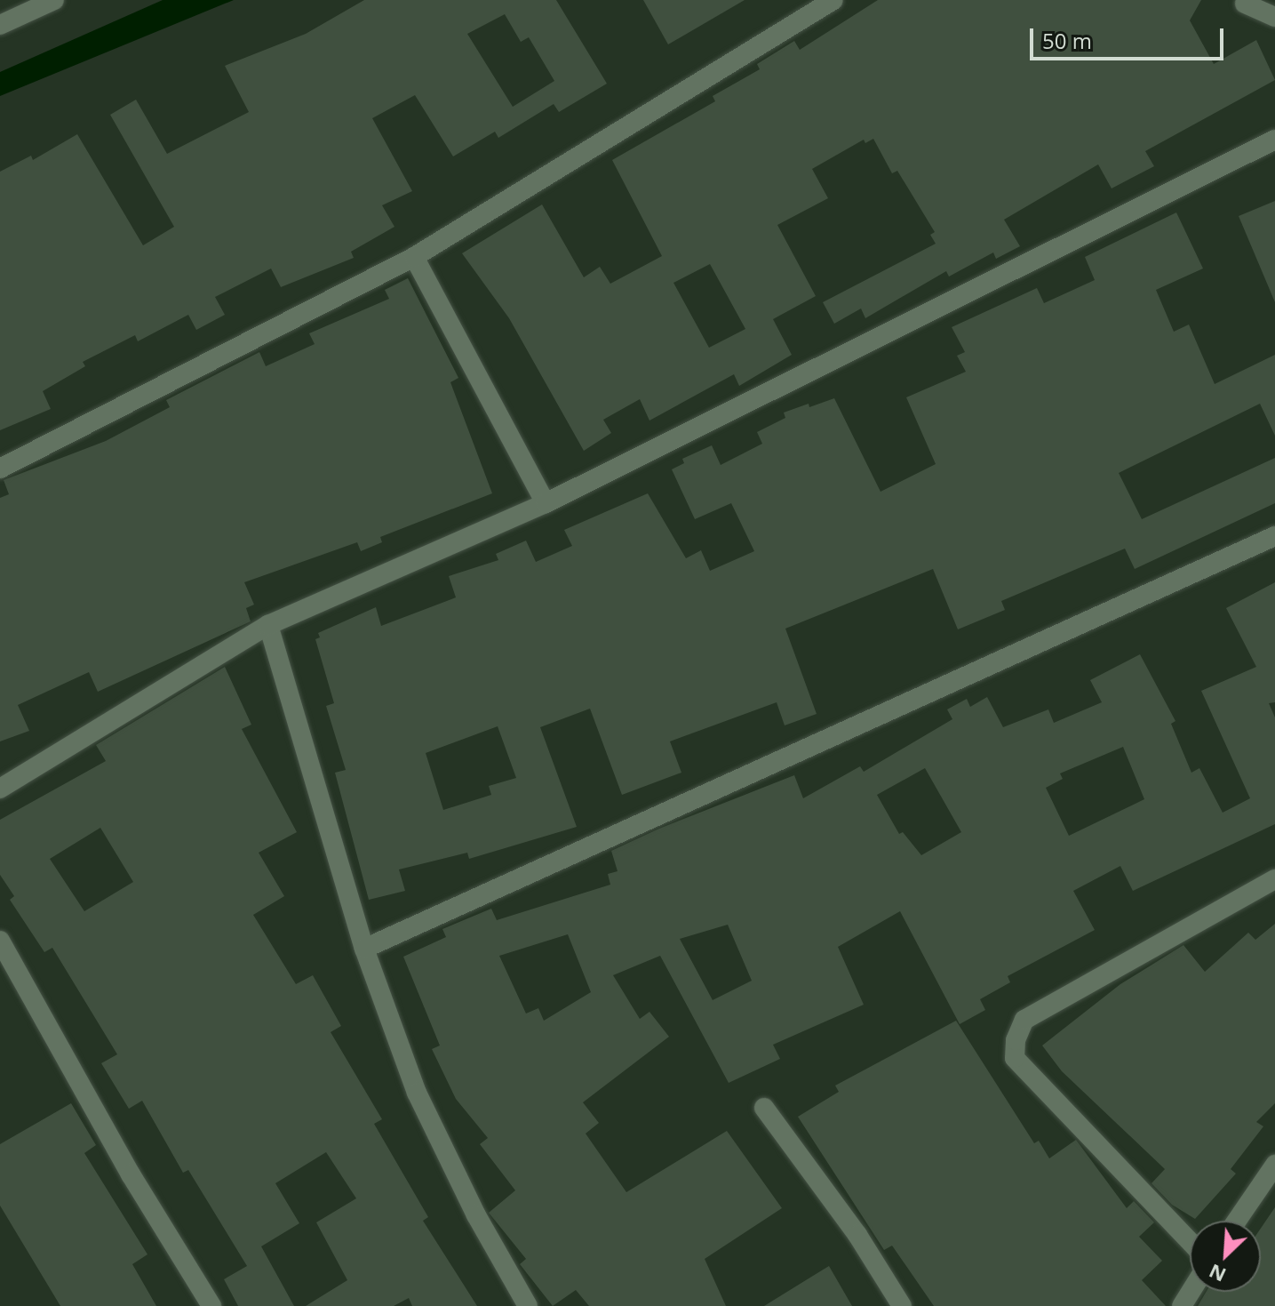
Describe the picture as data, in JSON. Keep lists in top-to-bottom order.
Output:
{
  "scale_bar": "50 m",
  "north": "bottom left"
}
